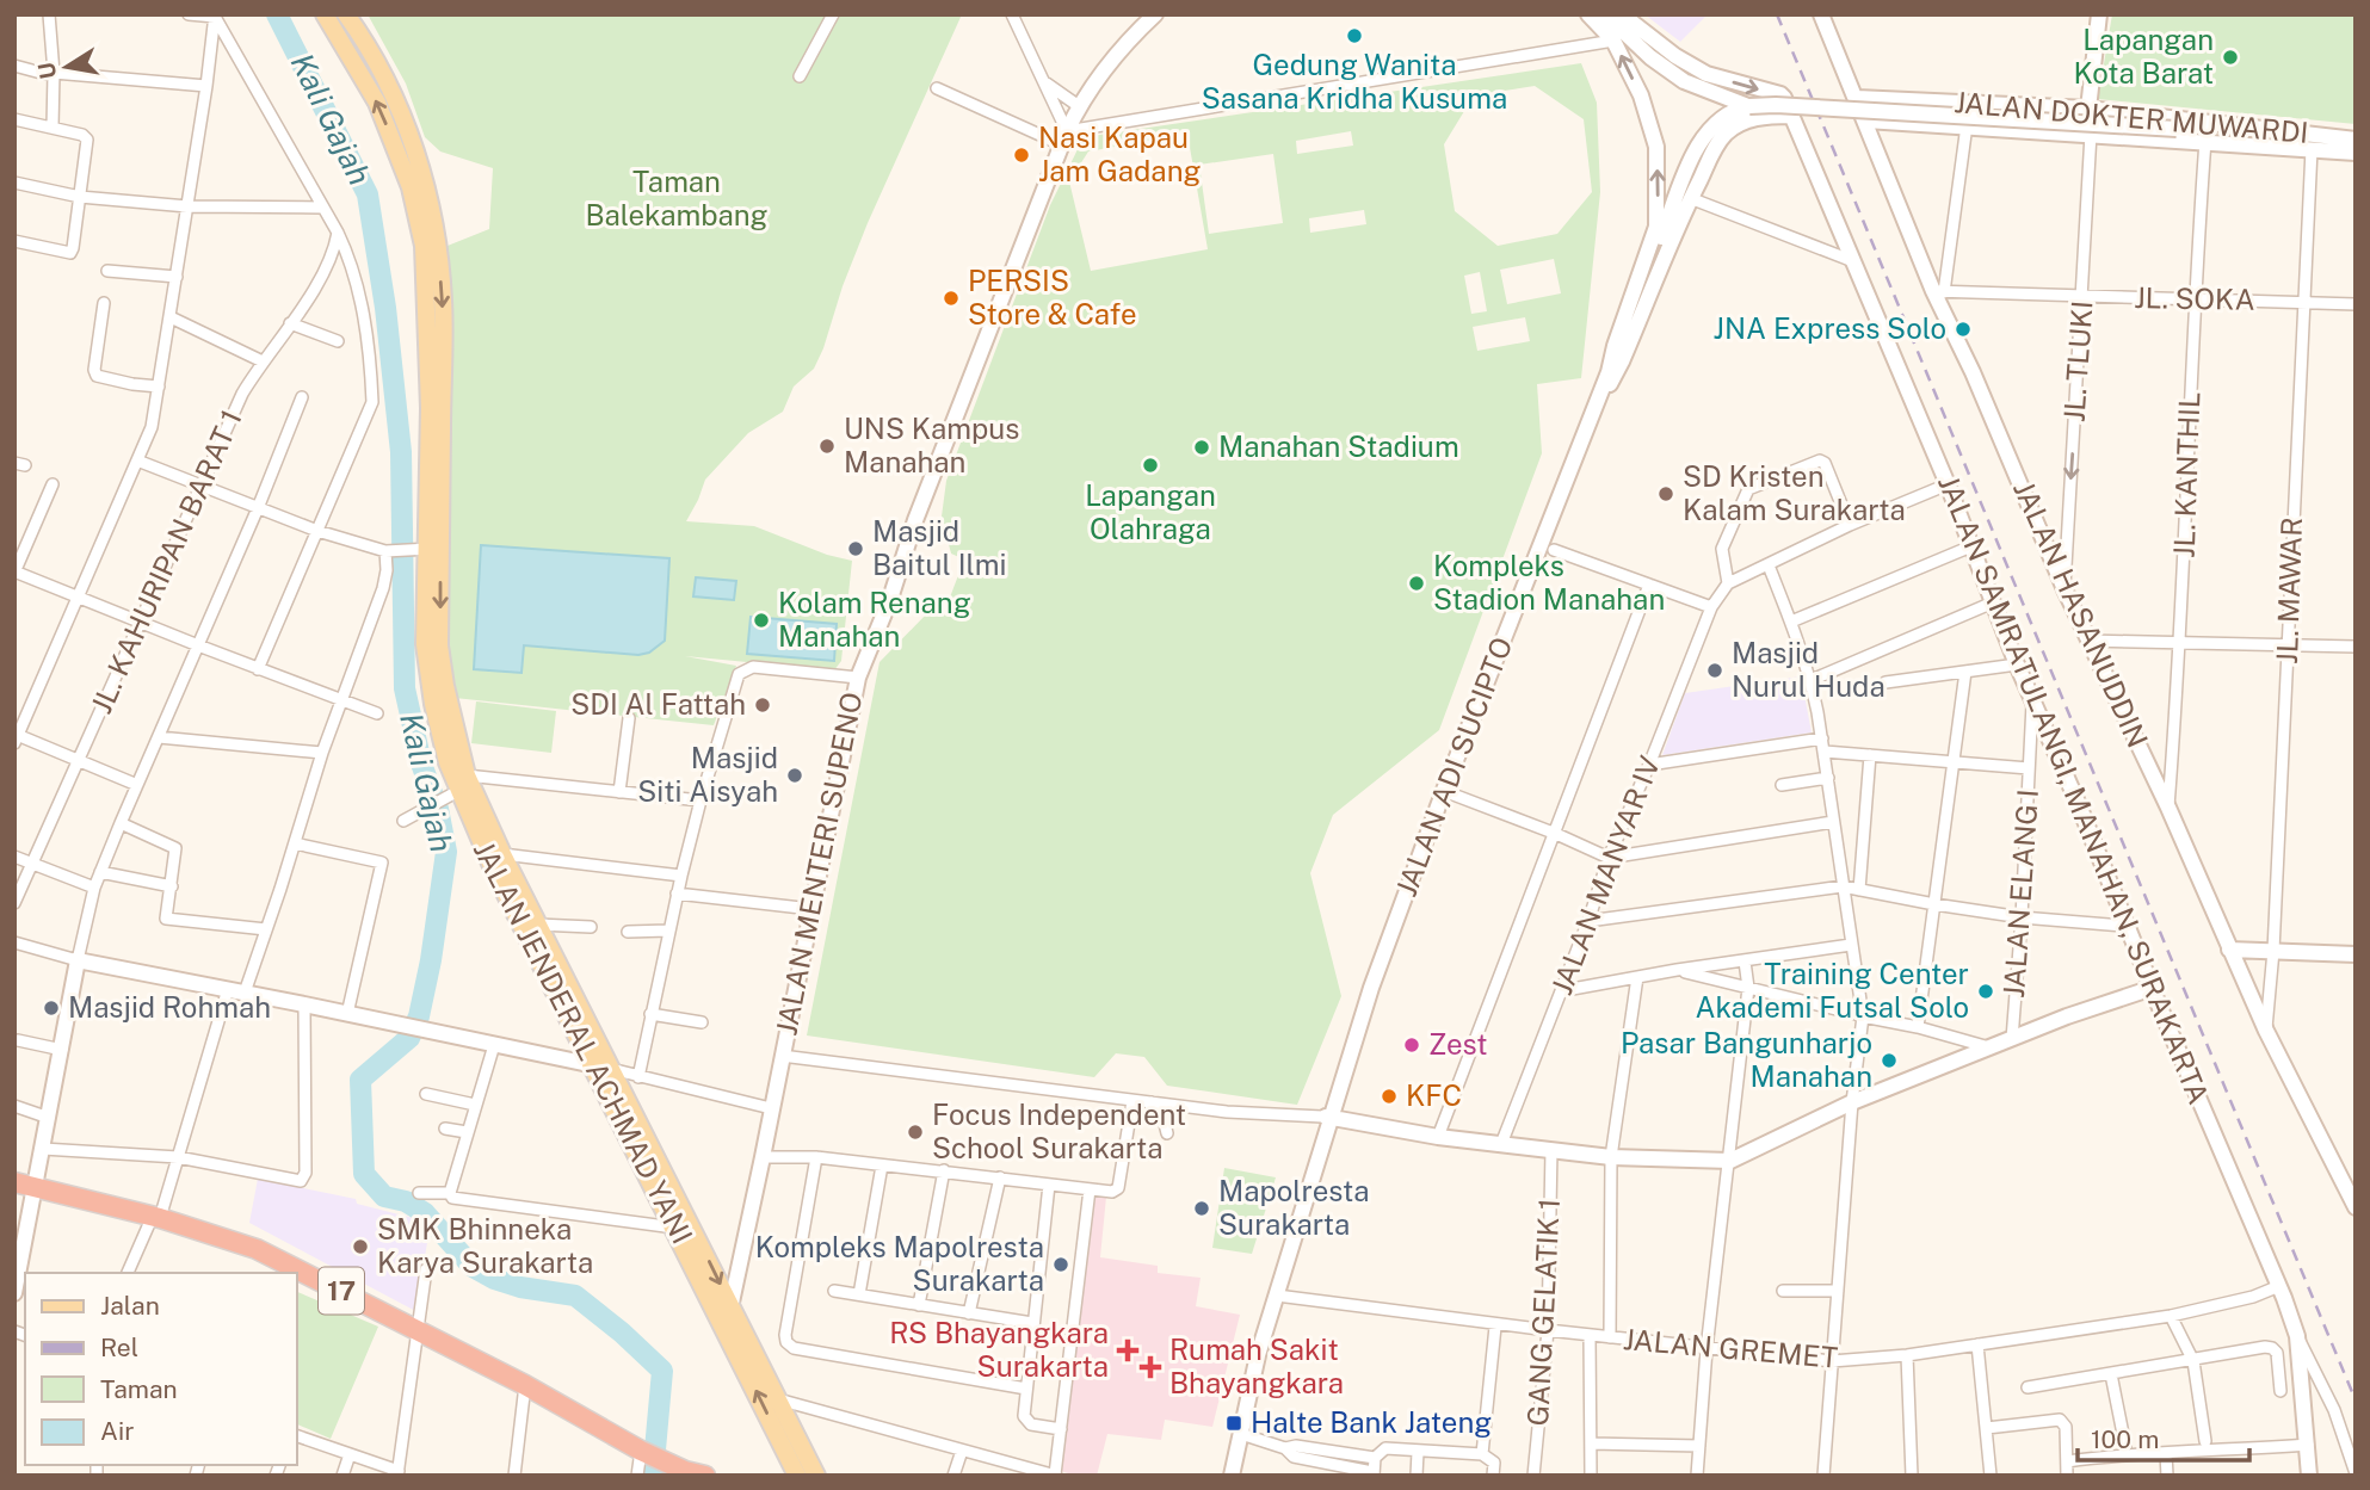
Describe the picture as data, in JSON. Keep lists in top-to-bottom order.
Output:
{
  "streets": {
    "highway": ["17"],
    "main road": [
      "JALAN DOKTER MUWARDI",
      "JALAN HASANUDDIN",
      "JALAN ADI SUCIPTO",
      "JALAN SAMRATULANGI, MANAHAN, SURAKARTA",
      "JALAN MENTERI SUPENO",
      "JALAN JENDERAL ACHMAD YANI"
    ],
    "street": [
      "JL. SOKA",
      "JL. TLUKI",
      "JL. KANTHIL",
      "JL. KAHURIPAN BARAT 1",
      "JL. MAWAR",
      "JALAN MANYAR IV",
      "JALAN ELANG I",
      "GANG GELATIK 1",
      "JALAN GREMET"
    ]
  },
  "crossings": [
    ["JALAN DOKTER MUWARDI", "JL. TLUKI"],
    ["JALAN DOKTER MUWARDI", "JL. KANTHIL"],
    ["JALAN DOKTER MUWARDI", "JL. MAWAR"],
    ["JALAN DOKTER MUWARDI", "JALAN HASANUDDIN"],
    ["JL. SOKA", "JL. TLUKI"],
    ["JL. SOKA", "JL. KANTHIL"],
    ["JL. SOKA", "JL. MAWAR"],
    ["JL. SOKA", "JALAN HASANUDDIN"],
    ["JL. TLUKI", "JALAN HASANUDDIN"],
    ["JL. KANTHIL", "JALAN HASANUDDIN"],
    ["JL. MAWAR", "JALAN HASANUDDIN"],
    ["JALAN ADI SUCIPTO", "JALAN SAMRATULANGI, MANAHAN, SURAKARTA"],
    ["JALAN ADI SUCIPTO", "JALAN GREMET"],
    ["JALAN SAMRATULANGI, MANAHAN, SURAKARTA", "JALAN ELANG I"],
    ["JALAN SAMRATULANGI, MANAHAN, SURAKARTA", "JALAN GREMET"],
    ["JALAN MENTERI SUPENO", "JALAN JENDERAL ACHMAD YANI"],
    ["GANG GELATIK 1", "JALAN GREMET"]
  ],
  "one_way": ["JL. TLUKI"],
  "water": ["Kali Gajah"],
  "parks": ["Taman Balekambang"],
  "places": {
    "other": [
      "Gedung Wanita Sasana Kridha Kusuma",
      "Lapangan Kota Barat",
      "Nasi Kapau Jam Gadang",
      "PERSIS Store & Cafe",
      "JNA Express Solo",
      "UNS Kampus Manahan",
      "Manahan Stadium",
      "Lapangan Olahraga",
      "SD Kristen Kalam Surakarta",
      "Masjid Baitul Ilmi",
      "Kompleks Stadion Manahan",
      "Kolam Renang Manahan",
      "Masjid Nurul Huda",
      "SDI Al Fattah",
      "Masjid Siti Aisyah",
      "Training Center Akademi Futsal Solo",
      "Masjid Rohmah",
      "Zest",
      "Pasar Bangunharjo Manahan",
      "KFC",
      "Focus Independent School Surakarta",
      "Mapolresta Surakarta",
      "SMK Bhinneka Karya Surakarta",
      "Kompleks Mapolresta Surakarta"
    ],
    "health": ["RS Bhayangkara Surakarta", "Rumah Sakit Bhayangkara"],
    "transit": ["Halte Bank Jateng"]
  },
  "legend": [
    "Jalan",
    "Rel",
    "Taman",
    "Air"
  ],
  "scale_bar": "100 m",
  "north": "left"
}
